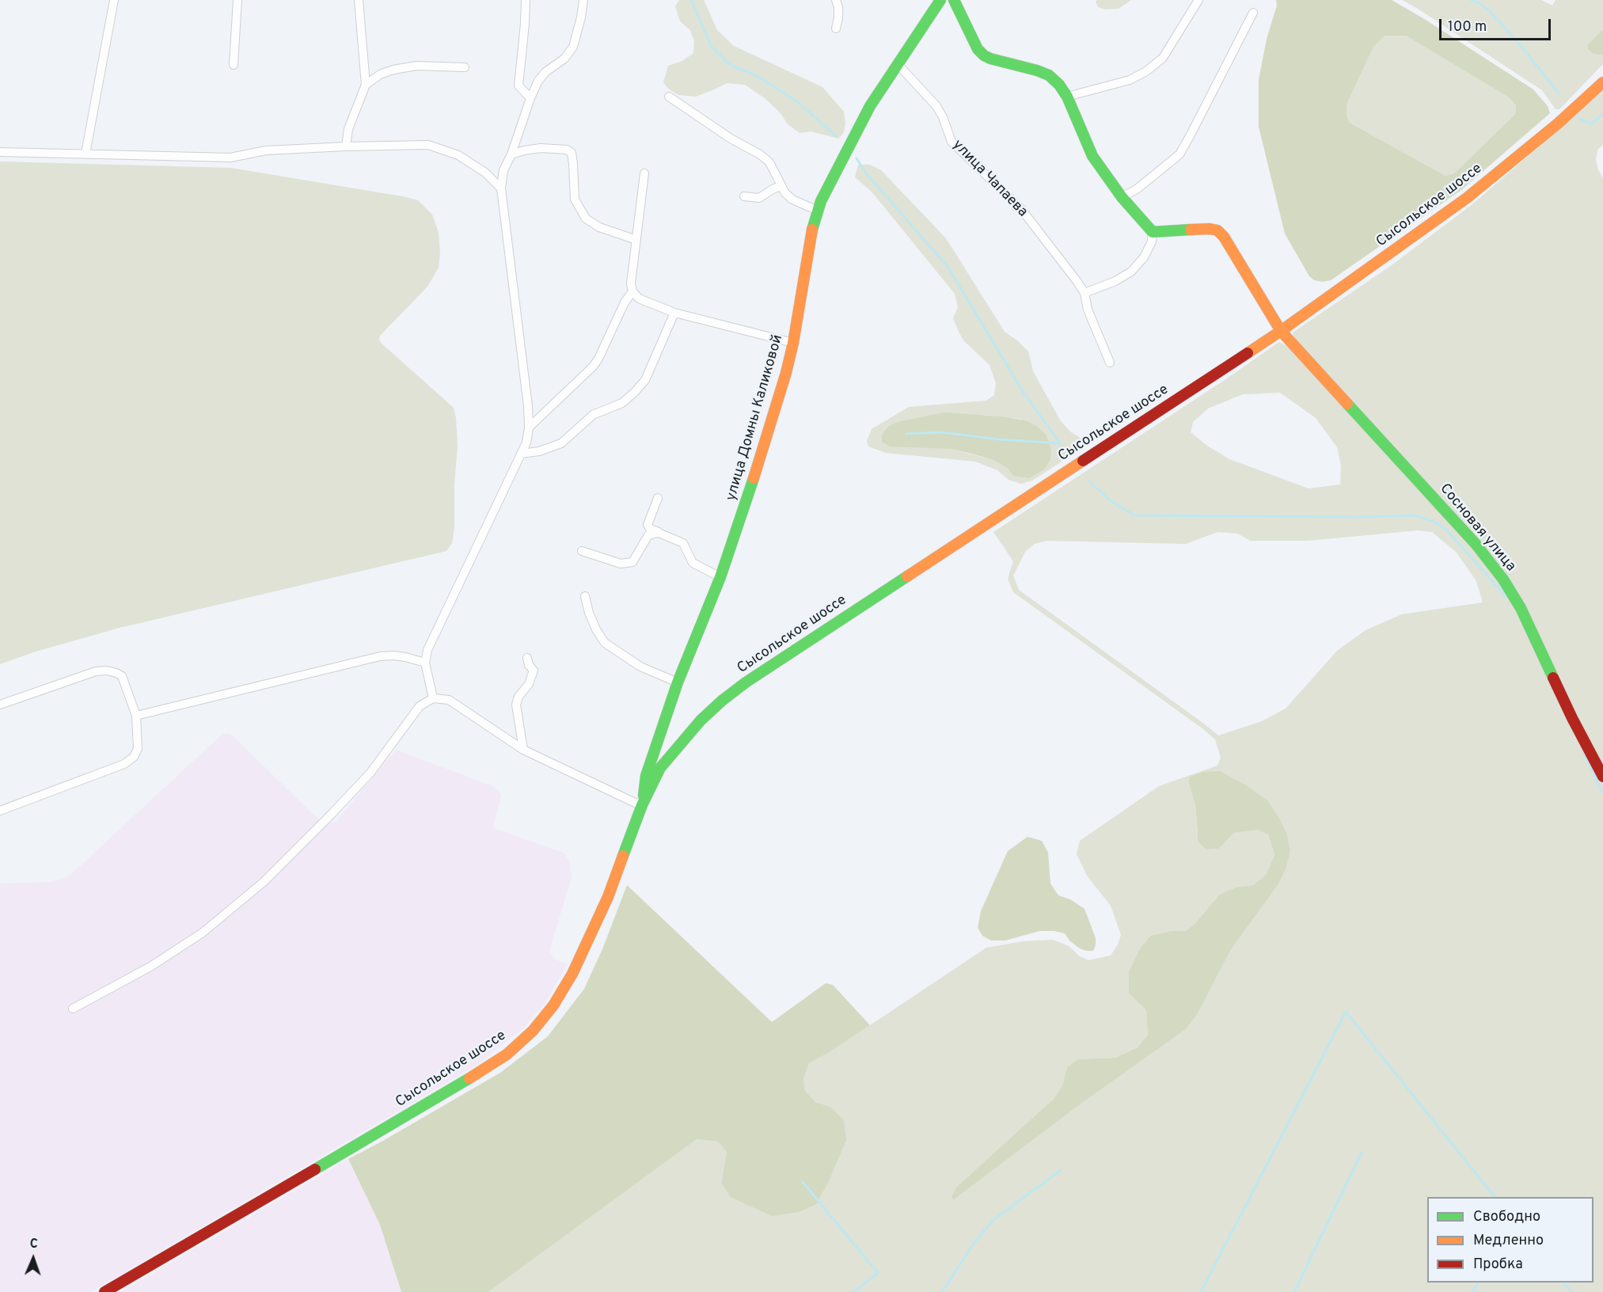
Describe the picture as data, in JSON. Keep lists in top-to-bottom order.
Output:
{
  "streets": {
    "main road": ["Сысольское шоссе", "улица Домны Каликовой", "Сосновая улица"],
    "street": ["улица Чапаева"]
  },
  "crossings": [
    ["улица Чапаева", "улица Домны Каликовой"],
    ["Сысольское шоссе", "улица Домны Каликовой"],
    ["Сысольское шоссе", "Сосновая улица"]
  ],
  "legend": ["Свободно", "Медленно", "Пробка"],
  "scale_bar": "100 m",
  "north": "top"
}
